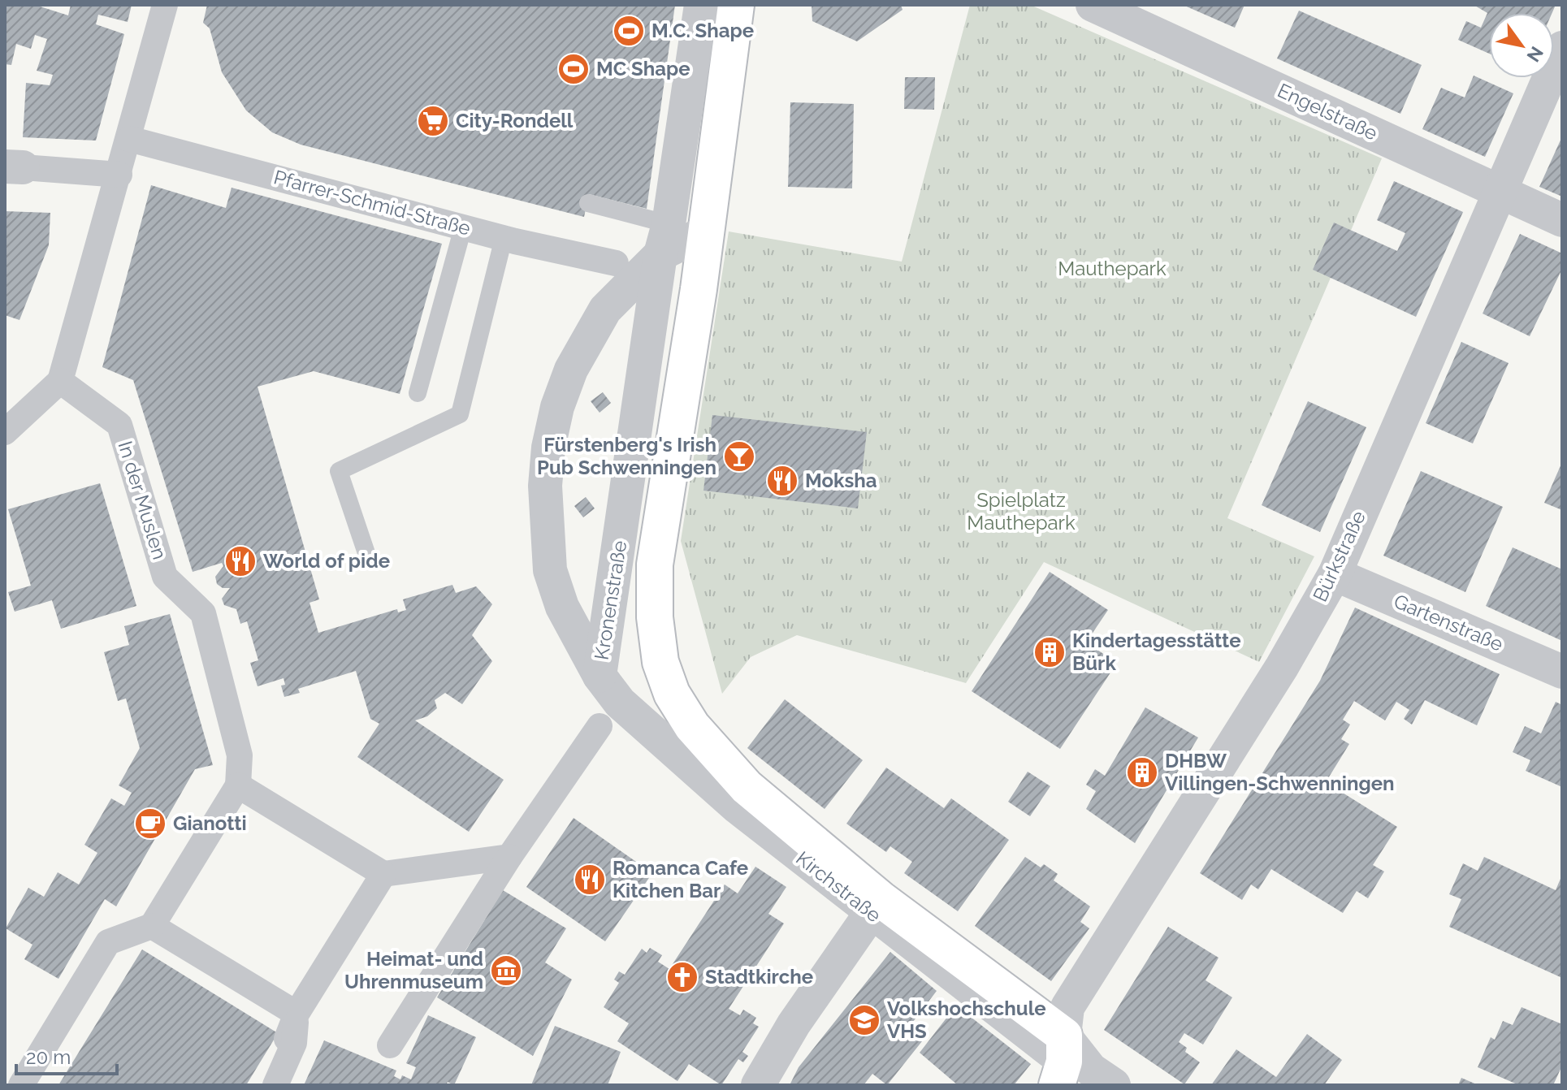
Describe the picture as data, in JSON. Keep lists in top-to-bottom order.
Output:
{
  "streets": {
    "main road": ["Kronenstraße", "Kirchstraße"],
    "street": [
      "Engelstraße",
      "Pfarrer-Schmid-Straße",
      "In der Muslen",
      "Bürkstraße",
      "Gartenstraße"
    ]
  },
  "crossings": [
    ["Engelstraße", "Bürkstraße"],
    ["Bürkstraße", "Gartenstraße"],
    ["Bürkstraße", "Kirchstraße"],
    ["Kronenstraße", "Kirchstraße"]
  ],
  "parks": ["Mauthepark", "Spielplatz Mauthepark"],
  "places": {
    "sports": ["M.C. Shape", "MC Shape"],
    "supermarket": ["City-Rondell"],
    "bar": ["Fürstenberg's Irish Pub Schwenningen"],
    "restaurant": ["Moksha", "World of pide", "Romanca Cafe Kitchen Bar"],
    "building": ["Kindertagesstätte Bürk", "DHBW Villingen-Schwenningen"],
    "cafe": ["Gianotti"],
    "museum": ["Heimat- und Uhrenmuseum"],
    "church": ["Stadtkirche"],
    "school or university": ["Volkshochschule VHS"]
  },
  "scale_bar": "20 m",
  "north": "bottom right"
}
